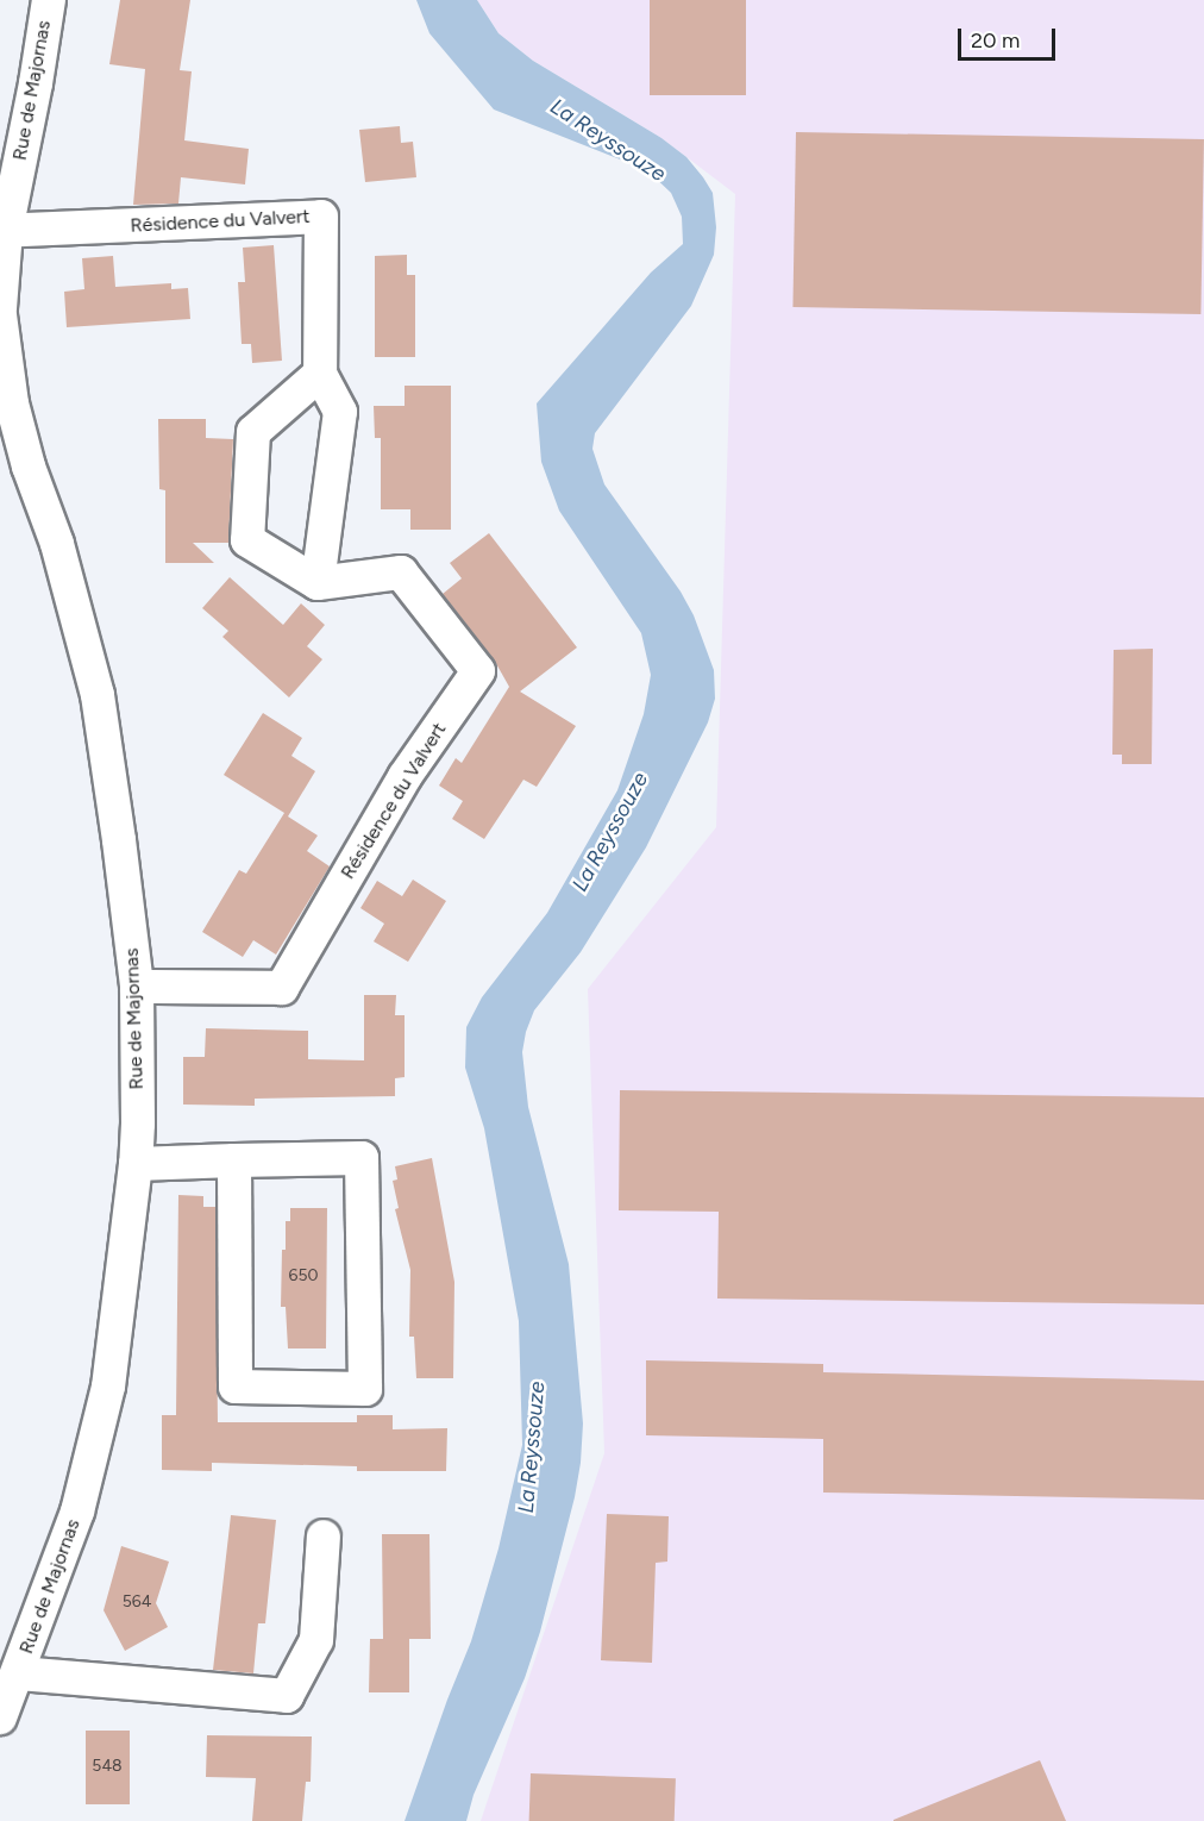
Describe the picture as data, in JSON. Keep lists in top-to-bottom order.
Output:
{
  "streets": {
    "street": ["Rue de Majornas", "Résidence du Valvert"]
  },
  "crossings": [
    ["Rue de Majornas", "Résidence du Valvert"]
  ],
  "water": ["La Reyssouze"],
  "house_numbers": ["650", "564", "548"],
  "scale_bar": "20 m"
}
